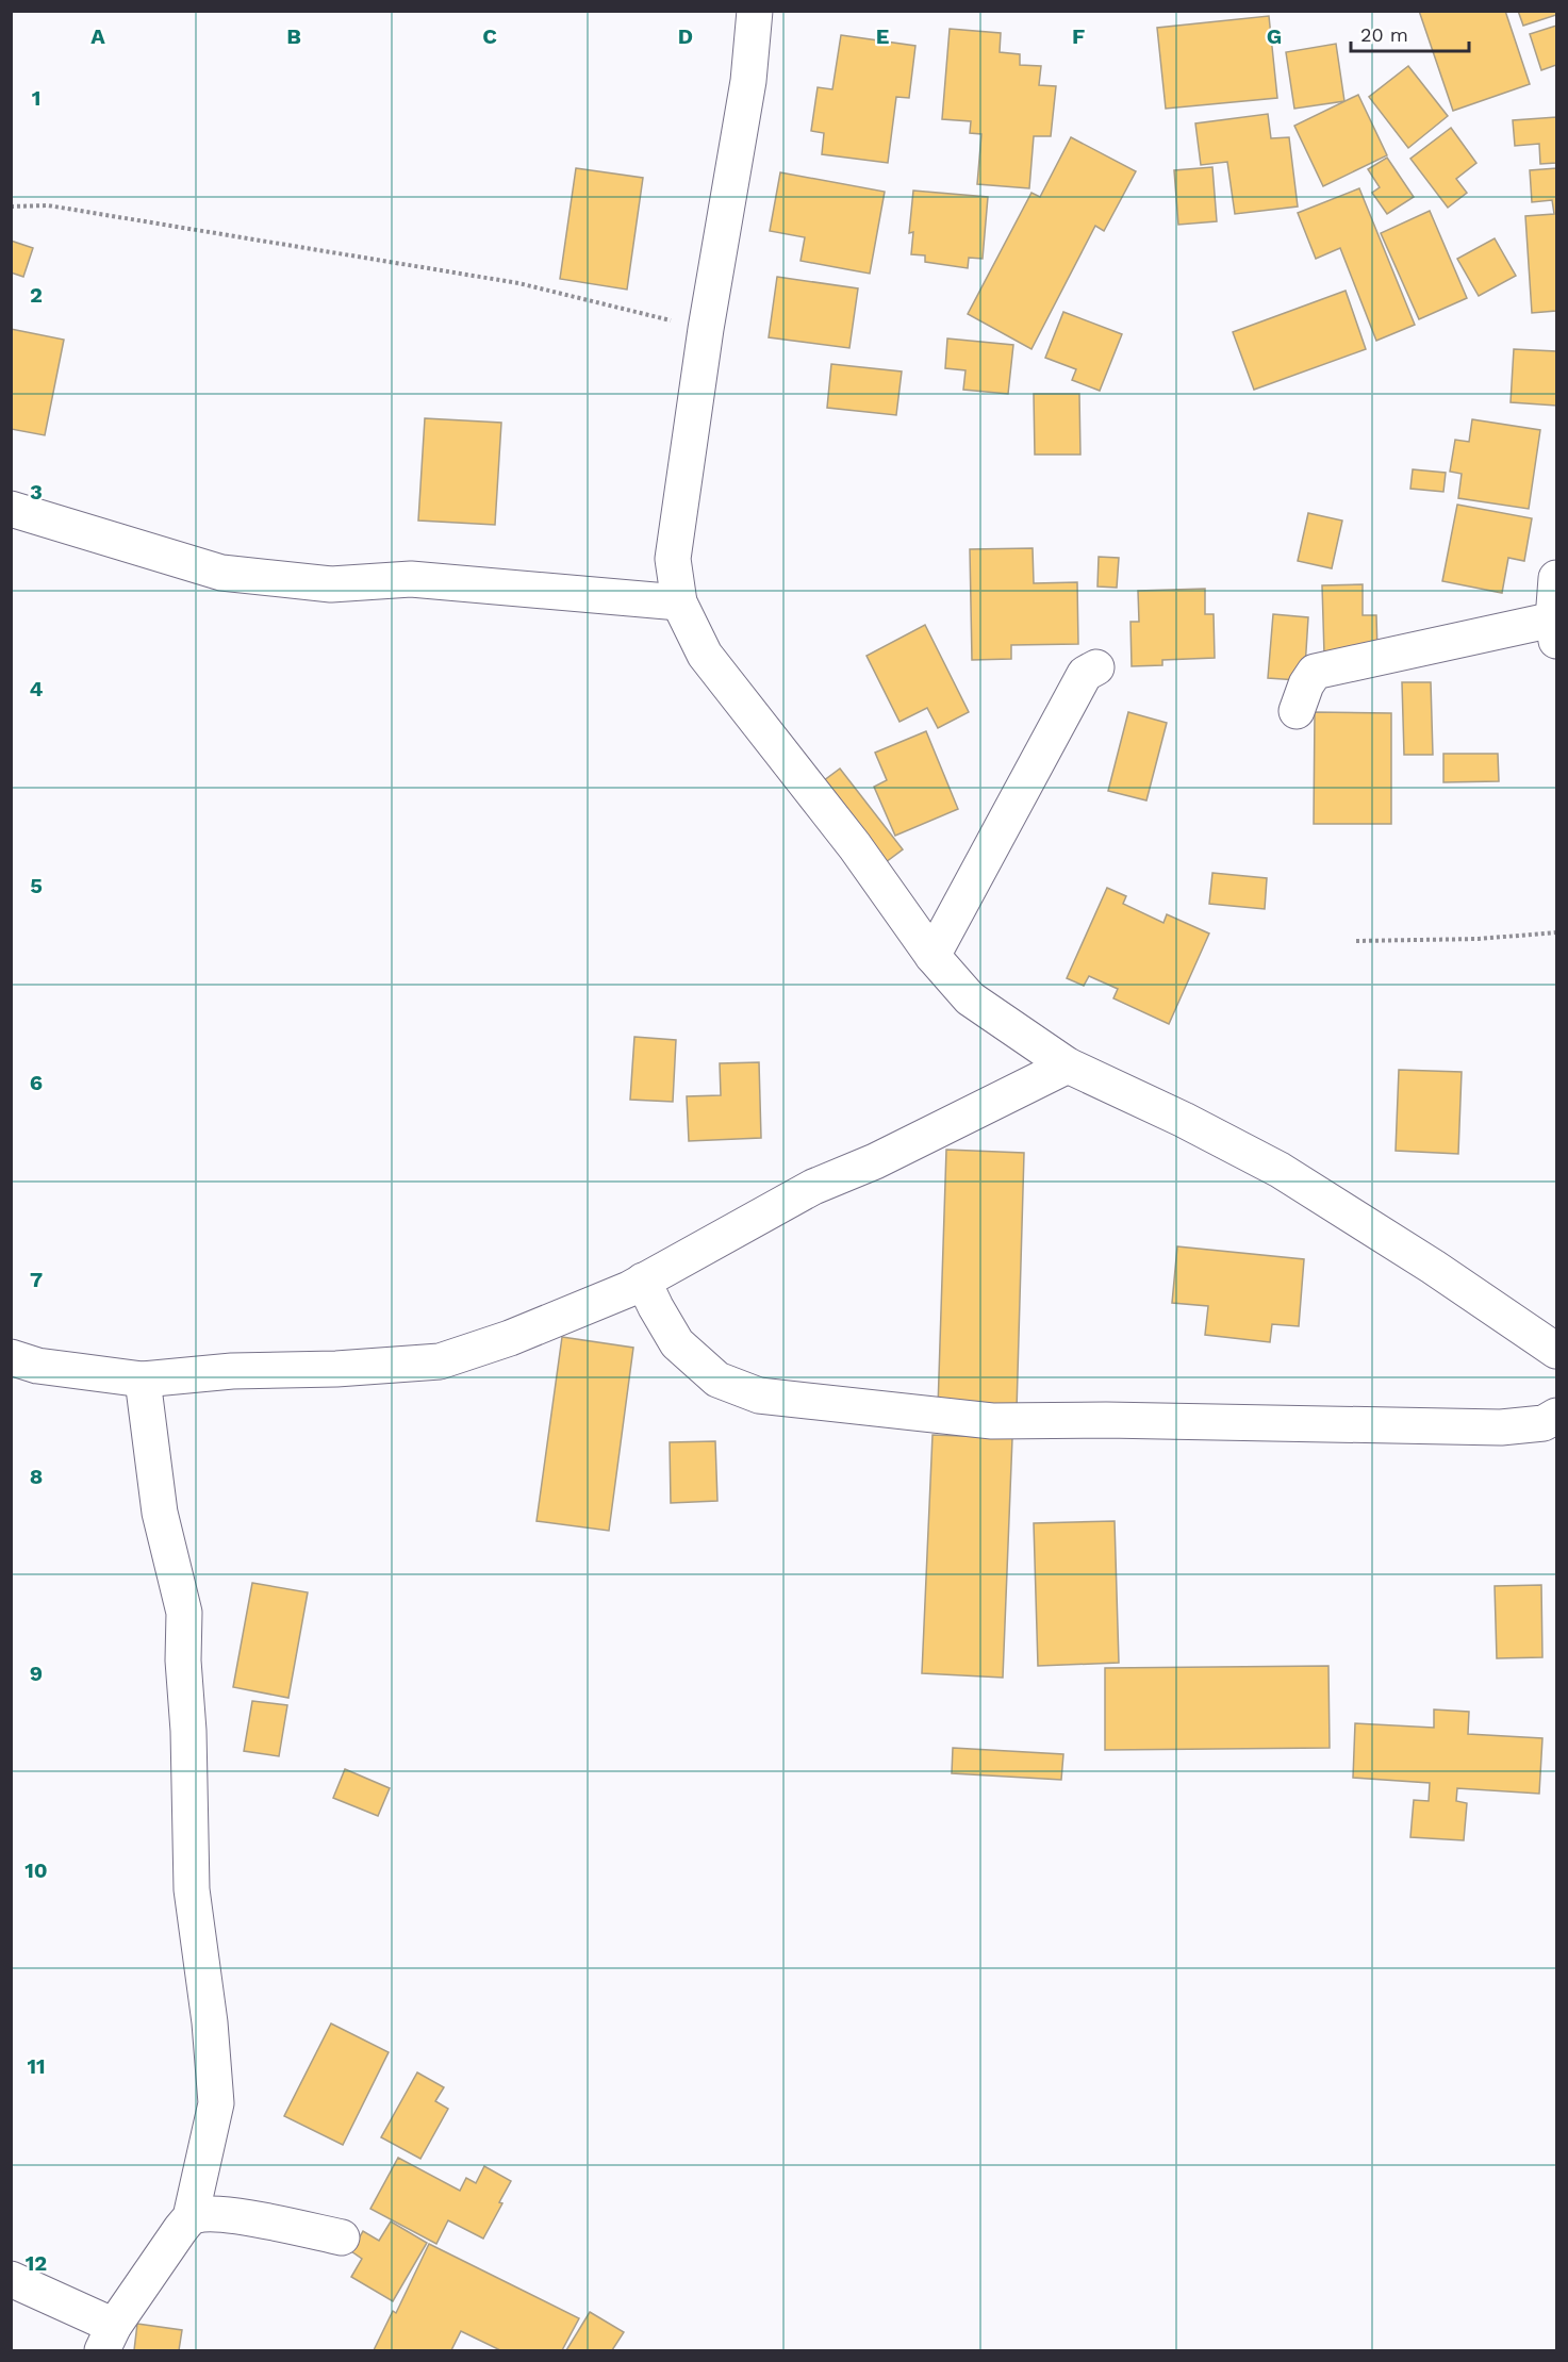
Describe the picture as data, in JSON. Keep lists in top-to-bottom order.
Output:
{
  "scale_bar": "20 m",
  "grid": {
    "columns": [
      "A",
      "B",
      "C",
      "D",
      "E",
      "F",
      "G"
    ],
    "rows": [
      "1",
      "2",
      "3",
      "4",
      "5",
      "6",
      "7",
      "8",
      "9",
      "10",
      "11",
      "12"
    ]
  }
}
